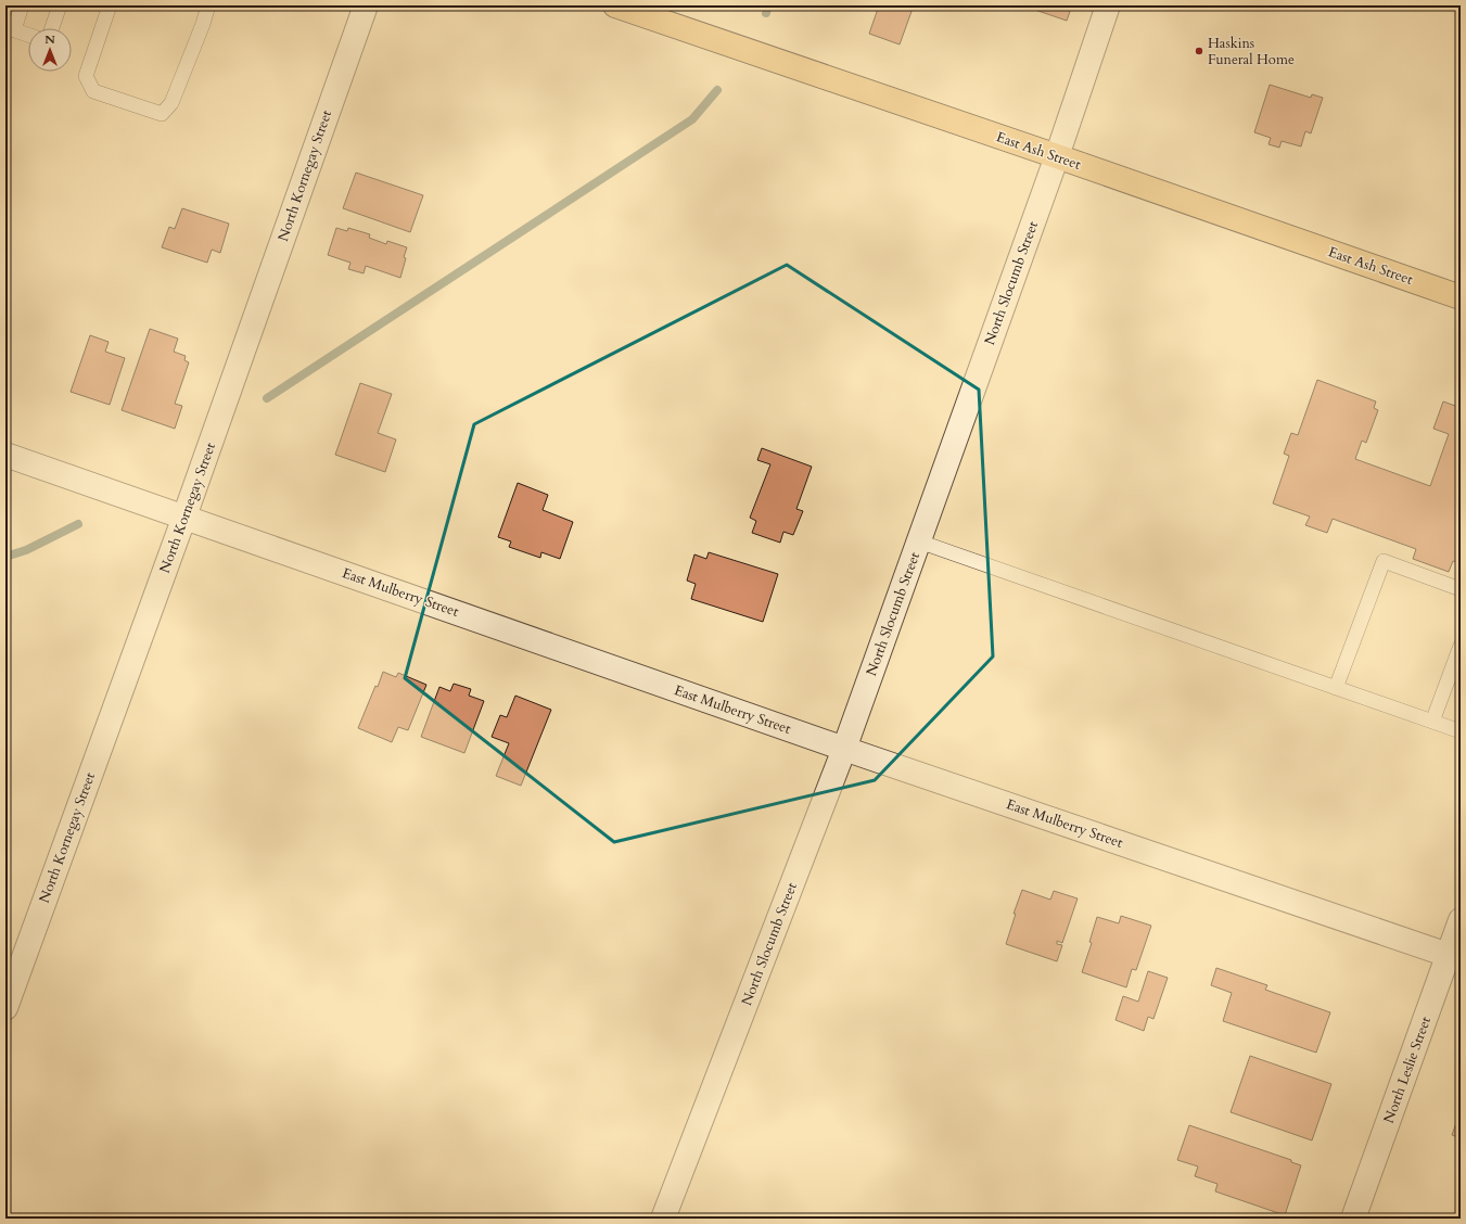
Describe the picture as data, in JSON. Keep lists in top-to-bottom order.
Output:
{
  "streets": {
    "main road": ["East Ash Street"],
    "street": [
      "North Kornegay Street",
      "North Slocumb Street",
      "East Mulberry Street",
      "North Leslie Street"
    ]
  },
  "crossings": [
    ["East Ash Street", "North Slocumb Street"],
    ["North Kornegay Street", "East Mulberry Street"],
    ["North Slocumb Street", "East Mulberry Street"],
    ["East Mulberry Street", "North Leslie Street"]
  ],
  "places": ["Haskins Funeral Home"],
  "north": "top"
}
